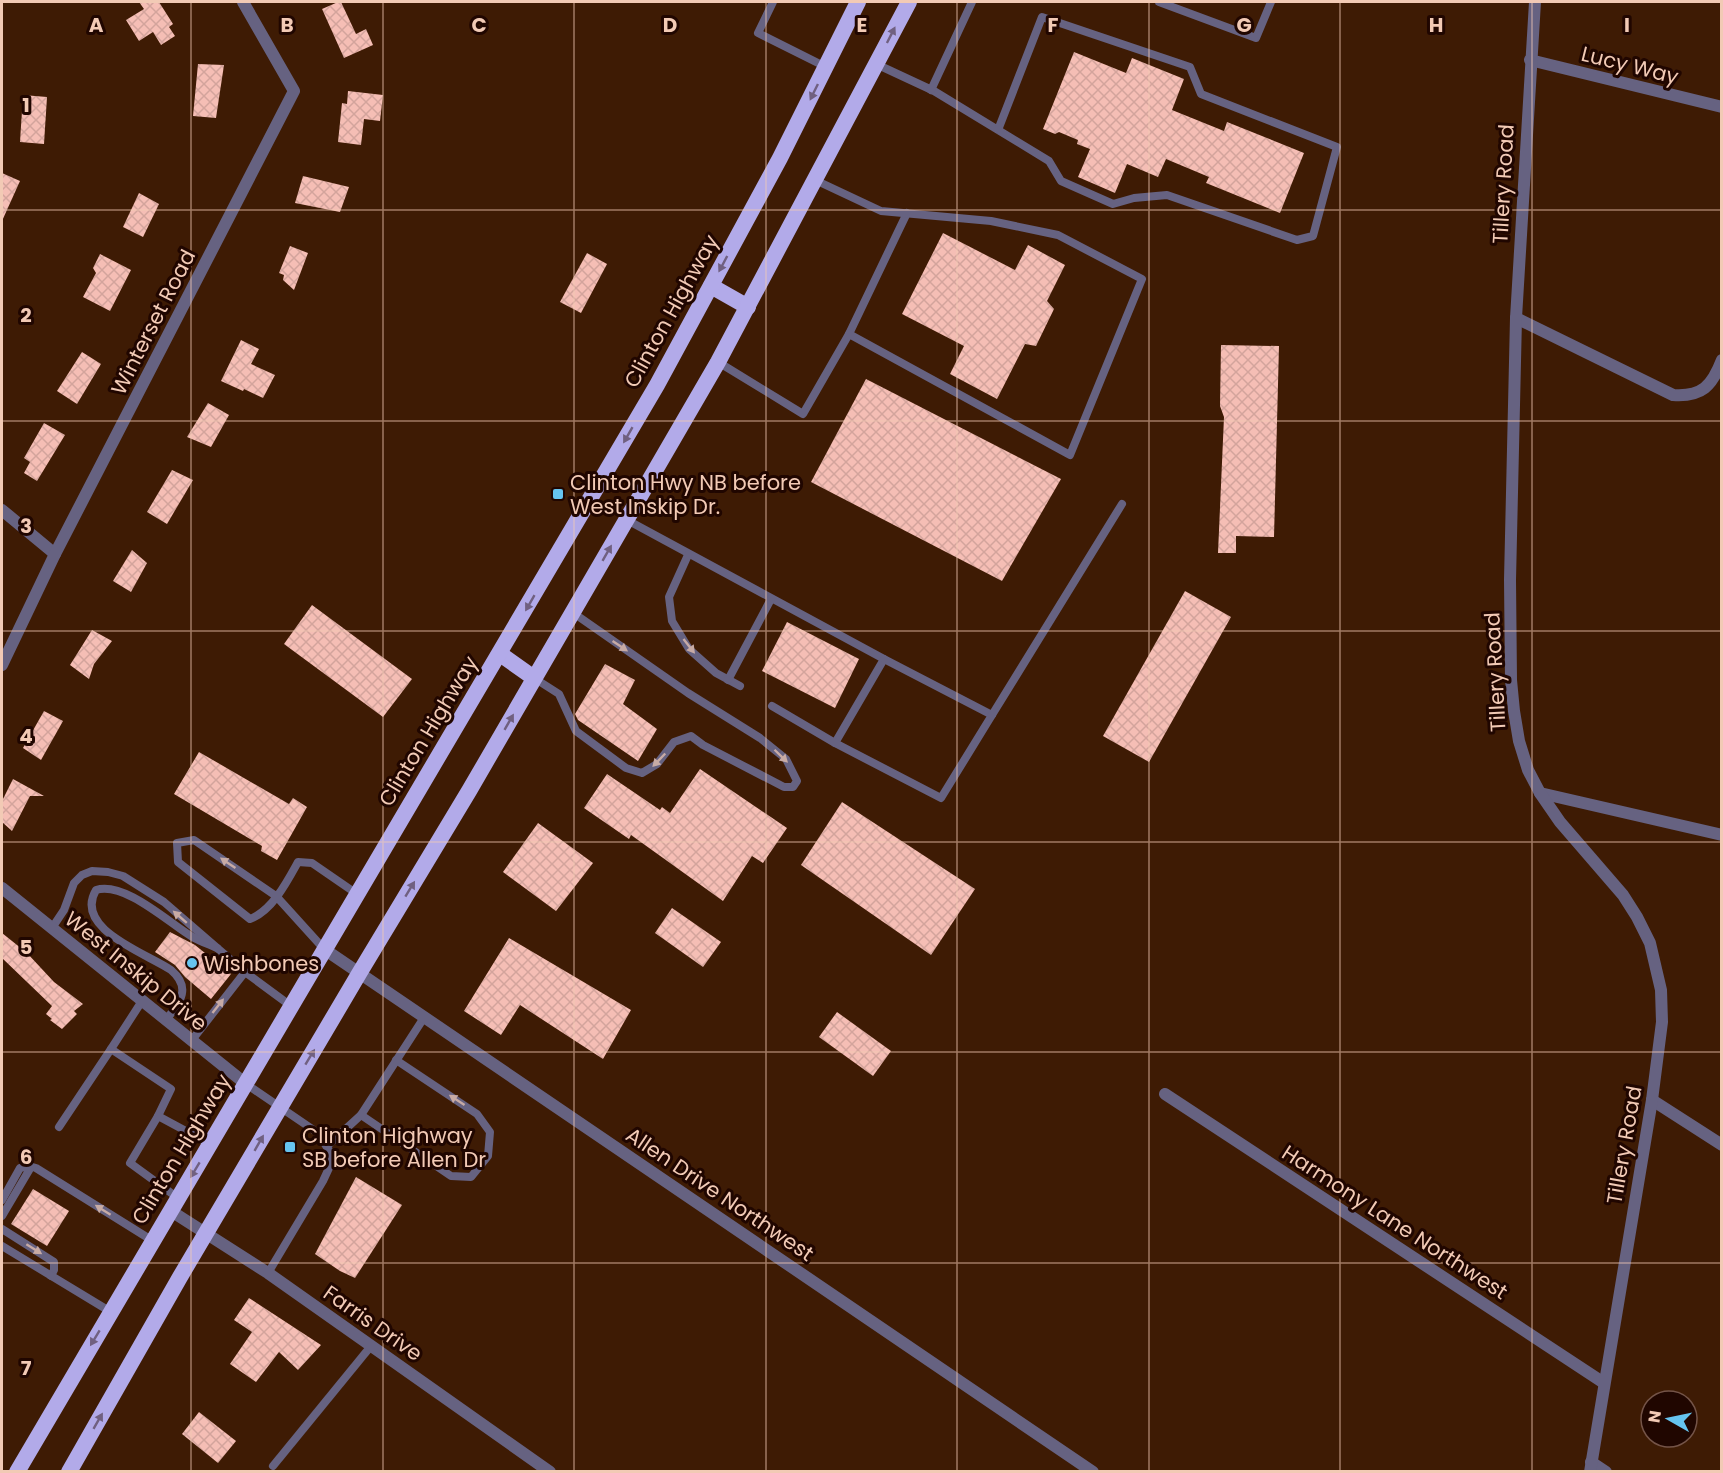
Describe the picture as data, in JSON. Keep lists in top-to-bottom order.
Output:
{
  "streets": {
    "highway": ["Clinton Highway"],
    "street": [
      "Lucy Way",
      "Tillery Road",
      "Winterset Road",
      "West Inskip Drive",
      "Allen Drive Northwest",
      "Harmony Lane Northwest",
      "Farris Drive"
    ]
  },
  "crossings": [
    ["Lucy Way", "Tillery Road"],
    ["Tillery Road", "Harmony Lane Northwest"],
    ["Clinton Highway", "West Inskip Drive"],
    ["Clinton Highway", "Allen Drive Northwest"],
    ["Clinton Highway", "Farris Drive"]
  ],
  "places": {
    "transit": ["Clinton Hwy NB before West Inskip Dr.", "Clinton Highway SB before Allen Dr"],
    "other": ["Wishbones"]
  },
  "north": "left",
  "grid": {
    "columns": [
      "A",
      "B",
      "C",
      "D",
      "E",
      "F",
      "G",
      "H",
      "I"
    ],
    "rows": [
      "1",
      "2",
      "3",
      "4",
      "5",
      "6",
      "7"
    ]
  }
}
